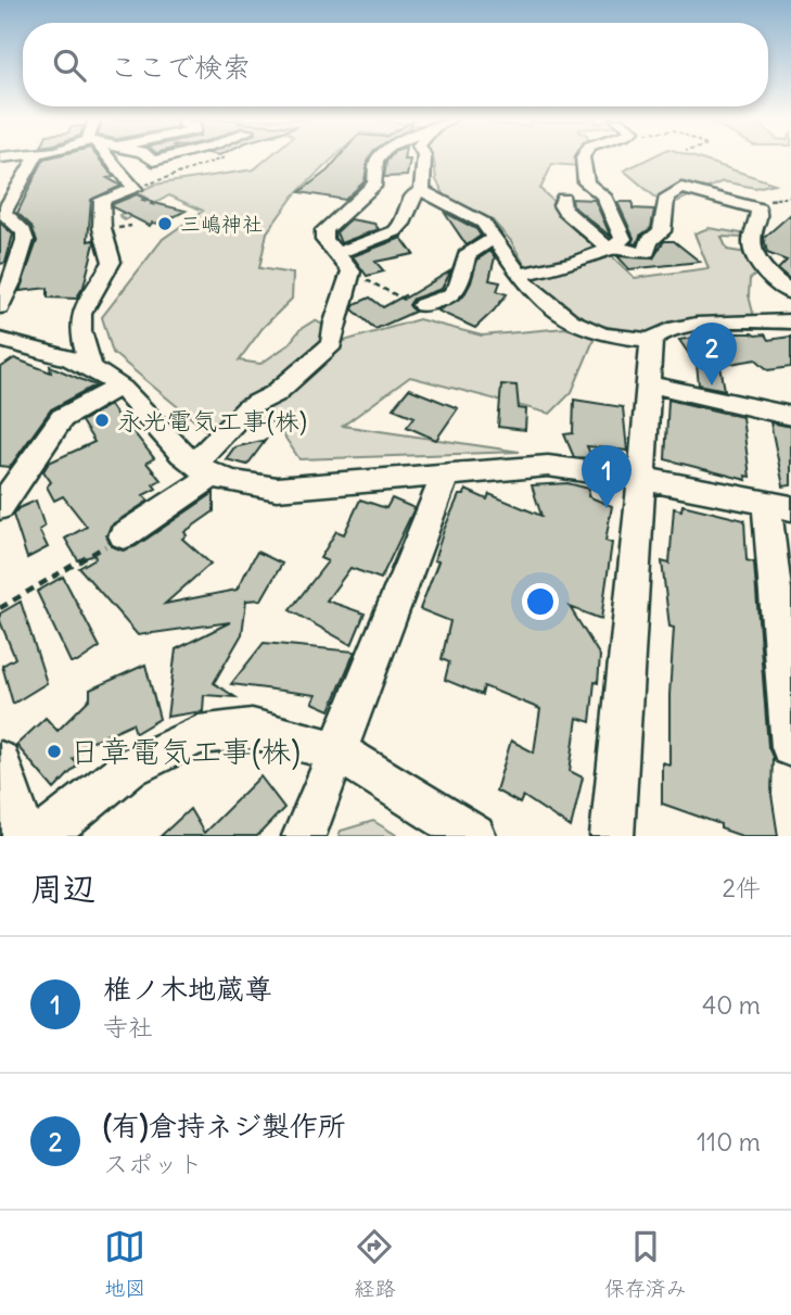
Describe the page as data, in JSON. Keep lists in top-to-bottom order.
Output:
{
  "places": ["三嶋神社", "永光電気工事(株)", "日章電気工事(株)"],
  "page": {
    "search": "ここで検索",
    "pins": ["2", "1"],
    "heading": ["周辺", "2件"],
    "list": [
      {
        "mark": "1",
        "name": "椎ノ木地蔵尊",
        "note": "寺社",
        "value": "40 m"
      },
      {
        "mark": "2",
        "name": "(有)倉持ネジ製作所",
        "note": "スポット",
        "value": "110 m"
      }
    ],
    "nav": ["地図", "経路", "保存済み"]
  }
}
